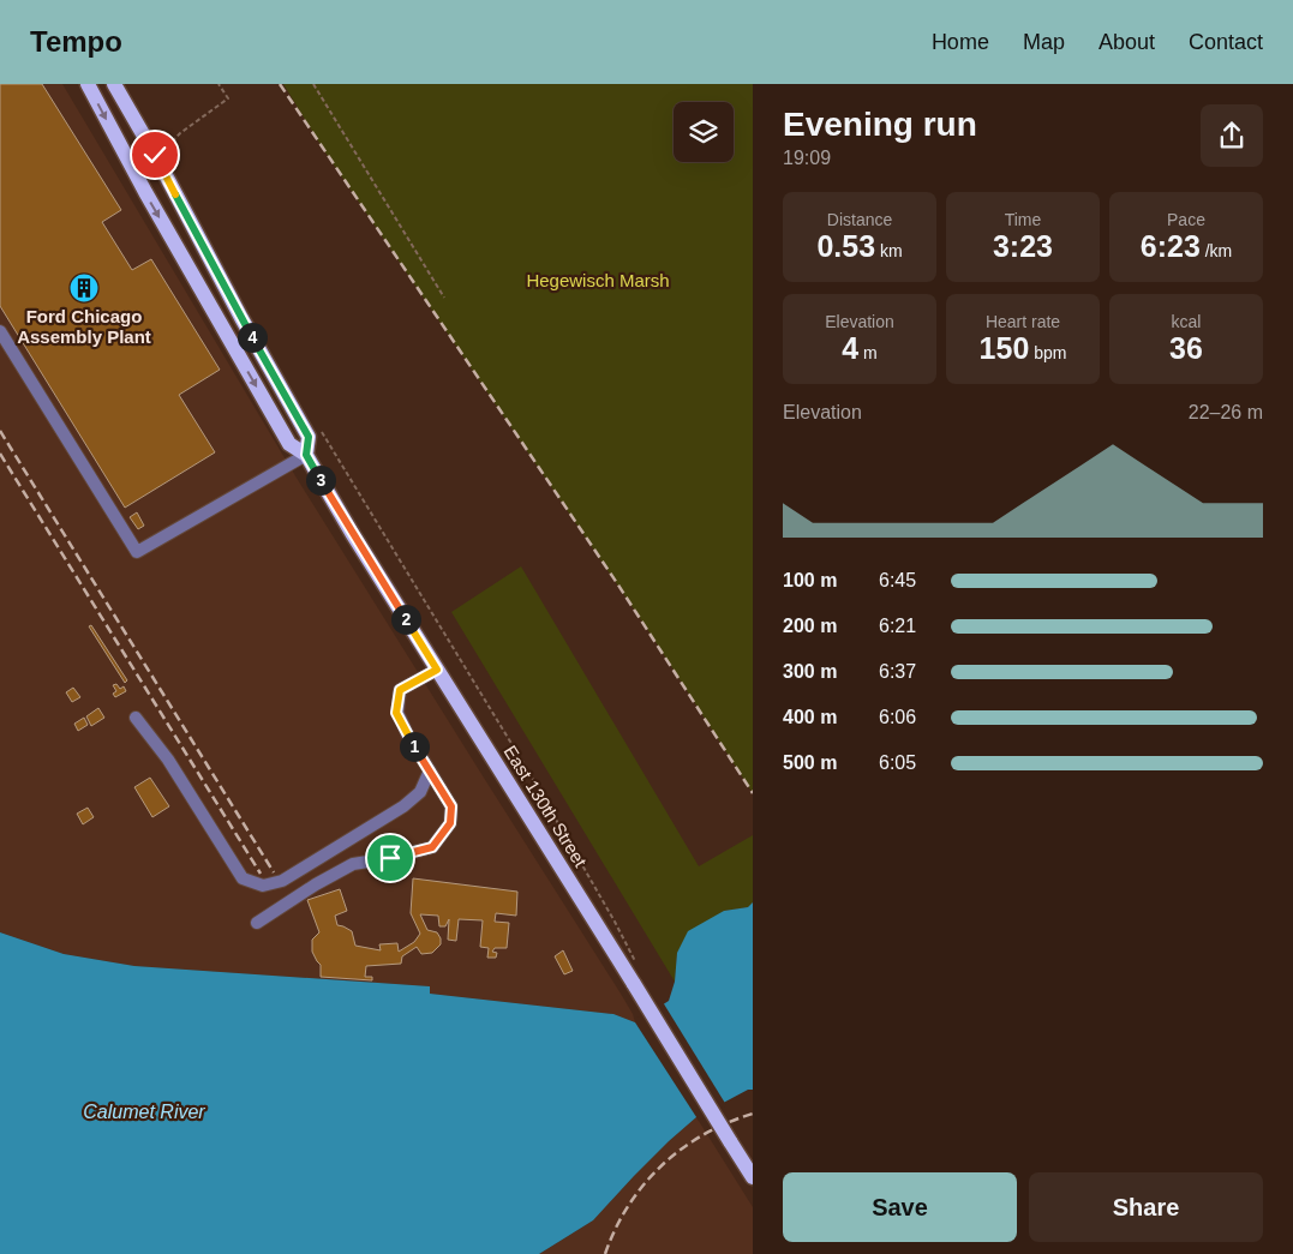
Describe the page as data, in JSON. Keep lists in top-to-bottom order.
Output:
{
  "streets": {
    "main road": ["East 130th Street"]
  },
  "water": ["Calumet River"],
  "parks": ["Hegewisch Marsh"],
  "places": {
    "building": ["Ford Chicago Assembly Plant"]
  },
  "page": {
    "header": "Tempo",
    "nav": [
      "Home",
      "Map",
      "About",
      "Contact"
    ],
    "heading": ["Evening run", "19:09"],
    "stats": [
      ["Distance", "0.53 km"],
      ["Time", "3:23"],
      ["Pace", "6:23 /km"],
      ["Elevation", "4 m"],
      ["Heart rate", "150 bpm"],
      ["kcal", "36"]
    ],
    "pins": [
      "4",
      "3",
      "2",
      "1"
    ],
    "chart": ["Elevation", "22–26 m"],
    "list": [
      {
        "name": "100 m",
        "note": "6:45"
      },
      {
        "name": "200 m",
        "note": "6:21"
      },
      {
        "name": "300 m",
        "note": "6:37"
      },
      {
        "name": "400 m",
        "note": "6:06"
      },
      {
        "name": "500 m",
        "note": "6:05"
      }
    ],
    "buttons": ["Save", "Share"]
  }
}
